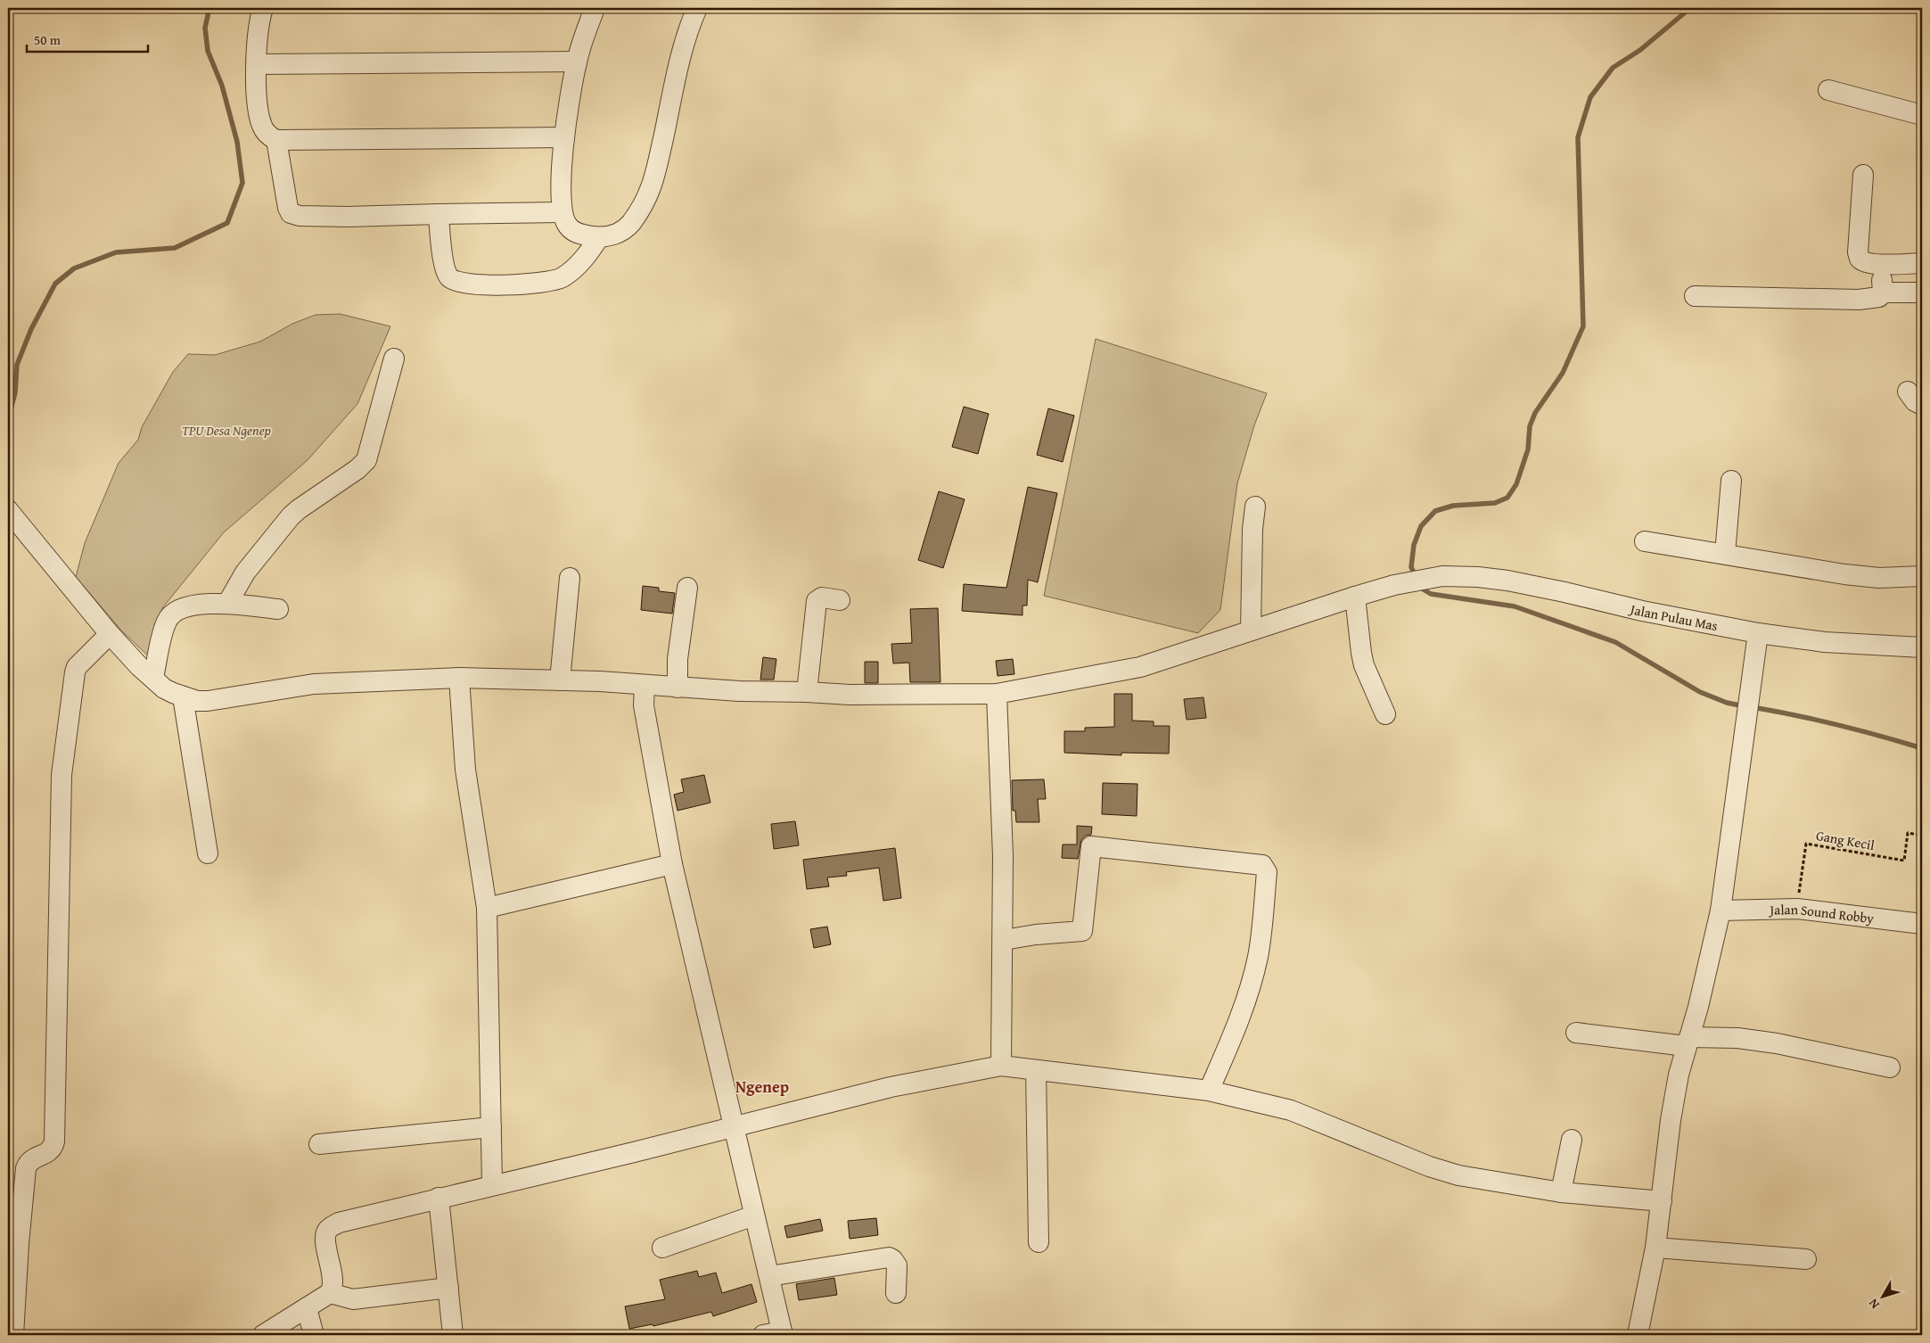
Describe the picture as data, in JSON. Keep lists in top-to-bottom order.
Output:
{
  "streets": {
    "street": ["Jalan Pulau Mas", "Jalan Sound Robby"],
    "path": ["Gang Kecil"]
  },
  "crossings": [
    ["Gang Kecil", "Jalan Sound Robby"]
  ],
  "districts": ["Ngenep"],
  "parks": ["TPU Desa Ngenep"],
  "scale_bar": "50 m",
  "north": "bottom left"
}
